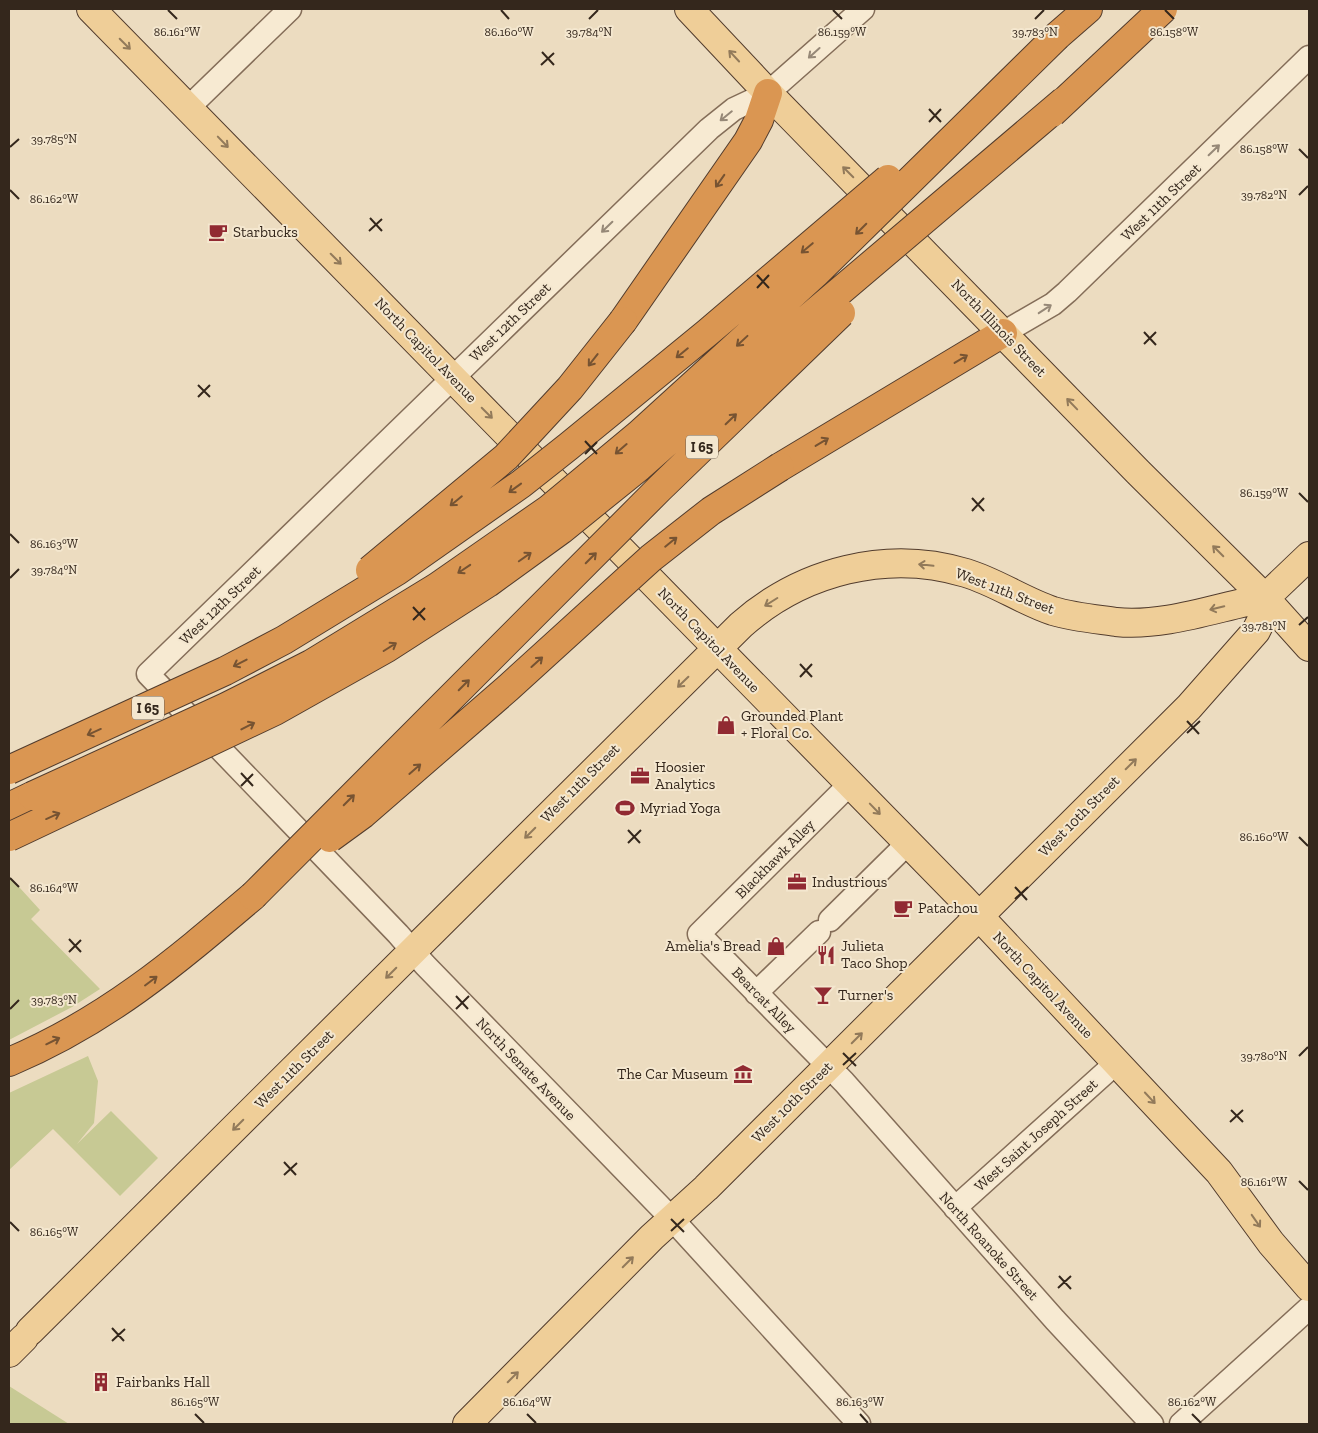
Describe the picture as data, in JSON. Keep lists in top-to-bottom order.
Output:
{
  "streets": {
    "highway": ["I 65"],
    "main road": [
      "West 11th Street",
      "North Illinois Street",
      "North Capitol Avenue",
      "West 10th Street"
    ],
    "street": [
      "West 12th Street",
      "Blackhawk Alley",
      "Bearcat Alley",
      "North Senate Avenue",
      "West Saint Joseph Street",
      "North Roanoke Street"
    ]
  },
  "crossings": [
    ["West 11th Street", "North Illinois Street"],
    ["West 11th Street", "North Capitol Avenue"],
    ["West 11th Street", "West 10th Street"],
    ["West 11th Street", "North Senate Avenue"],
    ["West 12th Street", "North Illinois Street"],
    ["West 12th Street", "North Capitol Avenue"],
    ["West 12th Street", "North Senate Avenue"],
    ["North Illinois Street", "West 10th Street"],
    ["North Capitol Avenue", "West 10th Street"],
    ["North Capitol Avenue", "Blackhawk Alley"],
    ["North Capitol Avenue", "West Saint Joseph Street"],
    ["West 10th Street", "Bearcat Alley"],
    ["West 10th Street", "North Senate Avenue"],
    ["West 10th Street", "North Roanoke Street"],
    ["Blackhawk Alley", "Bearcat Alley"],
    ["Bearcat Alley", "North Roanoke Street"],
    ["West Saint Joseph Street", "North Roanoke Street"]
  ],
  "one_way": [
    "West 12th Street",
    "North Illinois Street",
    "North Capitol Avenue",
    "West 10th Street"
  ],
  "places": {
    "cafe": ["Starbucks", "Patachou"],
    "shop": ["Grounded Plant + Floral Co.", "Amelia's Bread"],
    "office": ["Hoosier Analytics", "Industrious"],
    "sports": ["Myriad Yoga"],
    "restaurant": ["Julieta Taco Shop"],
    "bar": ["Turner's"],
    "museum": ["The Car Museum"],
    "building": ["Fairbanks Hall"]
  },
  "coordinates": [
    "39.784°N",
    "39.783°N",
    "86.161°W",
    "86.160°W",
    "86.159°W",
    "86.158°W",
    "39.785°N",
    "39.782°N",
    "86.162°W",
    "86.163°W",
    "39.781°N",
    "86.164°W",
    "39.780°N",
    "86.165°W"
  ]
}
